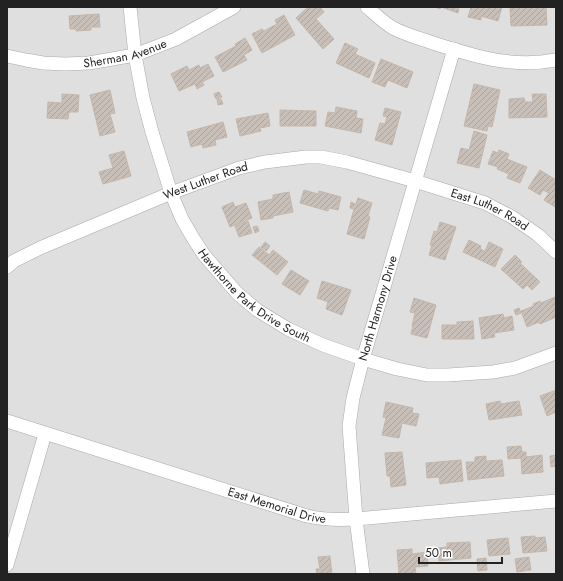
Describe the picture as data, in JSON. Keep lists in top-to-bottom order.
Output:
{
  "streets": {
    "street": [
      "Sherman Avenue",
      "West Luther Road",
      "East Luther Road",
      "Hawthorne Park Drive South",
      "North Harmony Drive",
      "East Memorial Drive"
    ]
  },
  "crossings": [
    ["Sherman Avenue", "Hawthorne Park Drive South"],
    ["West Luther Road", "East Luther Road"],
    ["West Luther Road", "Hawthorne Park Drive South"],
    ["West Luther Road", "North Harmony Drive"],
    ["East Luther Road", "North Harmony Drive"],
    ["Hawthorne Park Drive South", "North Harmony Drive"],
    ["North Harmony Drive", "East Memorial Drive"]
  ],
  "scale_bar": "50 m"
}
